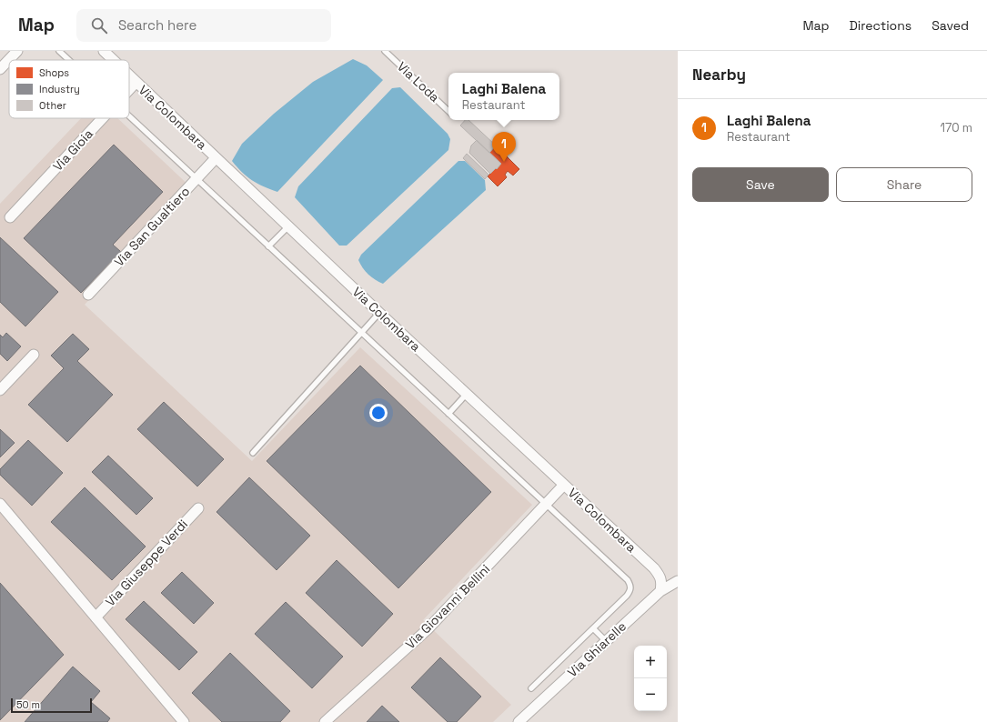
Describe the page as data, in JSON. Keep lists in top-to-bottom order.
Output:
{
  "streets": {
    "street": [
      "Via Colombara",
      "Via Gioia",
      "Via San Gualtiero",
      "Via Giuseppe Verdi",
      "Via Giovanni Bellini",
      "Via Ghiarelle"
    ],
    "lane": ["Via Loda"]
  },
  "crossings": [
    ["Via Colombara", "Via Gioia"],
    ["Via Colombara", "Via San Gualtiero"],
    ["Via Colombara", "Via Giovanni Bellini"],
    ["Via Colombara", "Via Ghiarelle"]
  ],
  "legend": ["Shops", "Industry", "Other"],
  "scale_bar": "50 m",
  "page": {
    "header": "Map",
    "search": "Search here",
    "nav": ["Map", "Directions", "Saved"],
    "heading": "Nearby",
    "popup": ["Laghi Balena", "Restaurant"],
    "list": [
      {
        "mark": "1",
        "name": "Laghi Balena",
        "note": "Restaurant",
        "value": "170 m"
      }
    ],
    "pins": "1",
    "buttons": ["Save", "Share"],
    "map_buttons": ["+", "−"],
    "scale": "50 m"
  }
}
